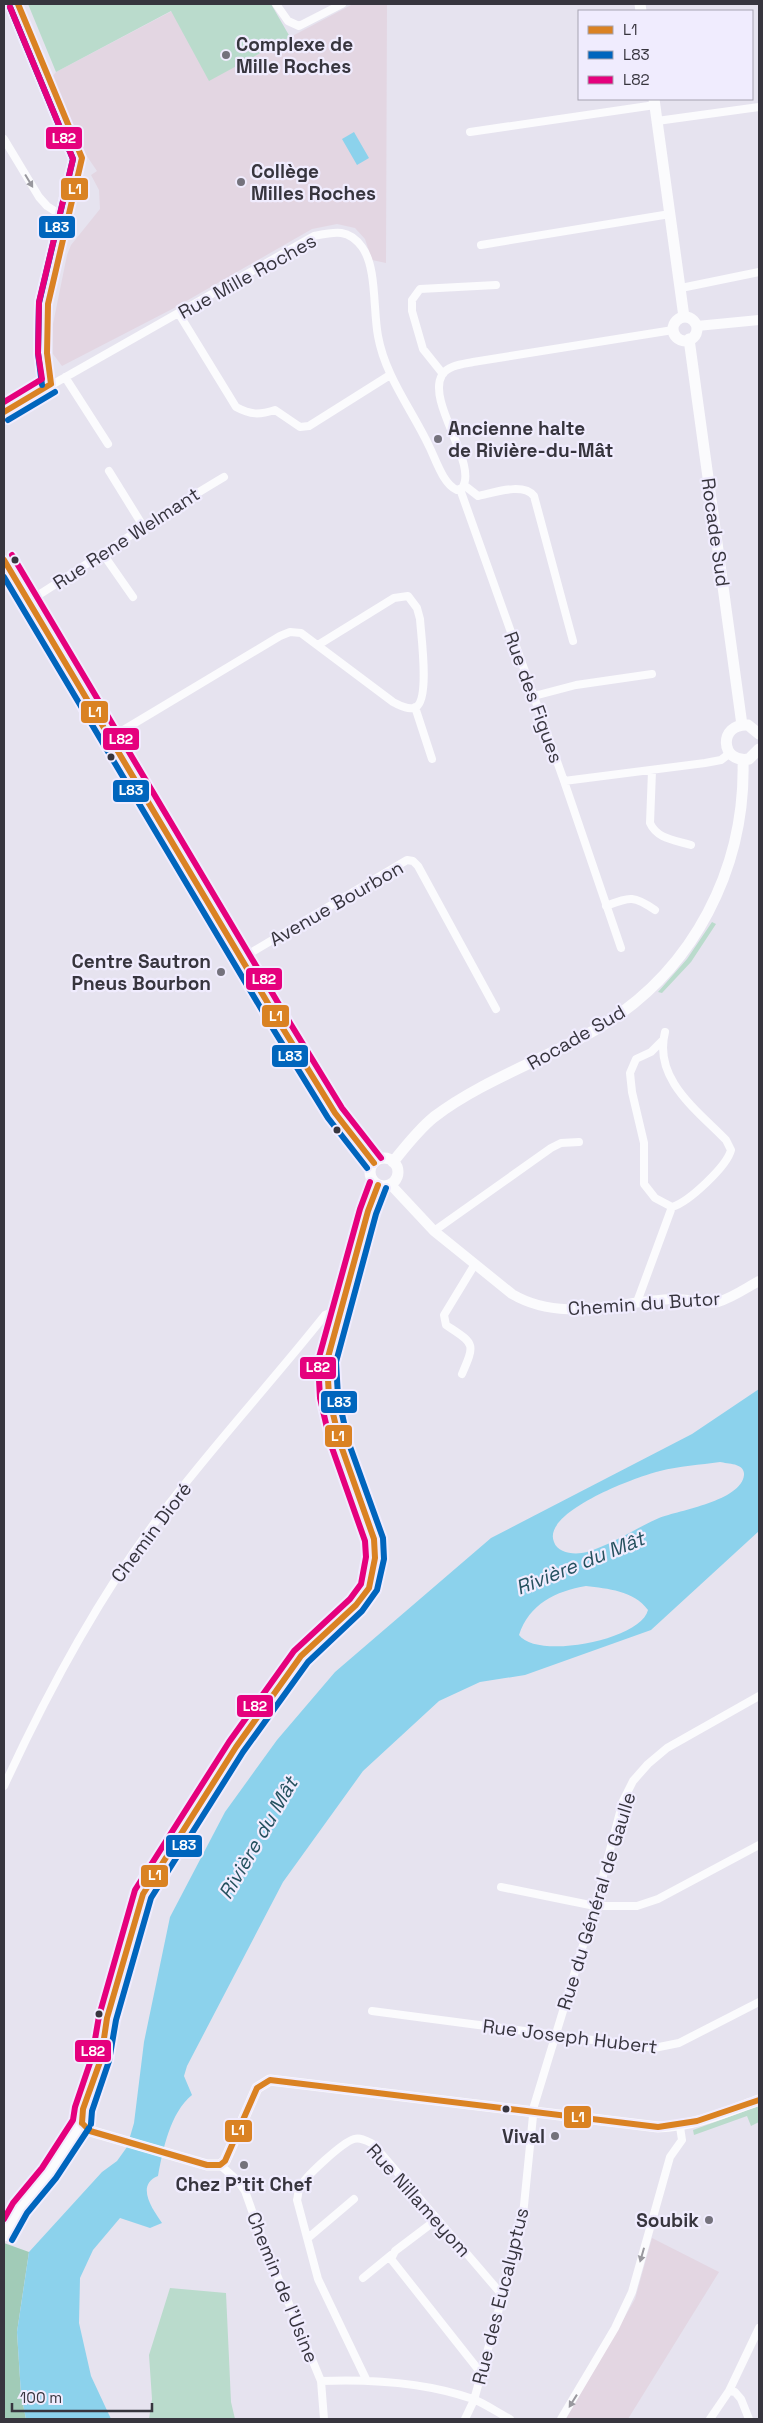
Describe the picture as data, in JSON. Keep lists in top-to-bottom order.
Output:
{
  "streets": {
    "main road": ["Rocade Sud"],
    "street": [
      "Rue Mille Roches",
      "Rue Rene Welmant",
      "Rue des Figues",
      "Avenue Bourbon",
      "Chemin du Butor",
      "Chemin Dioré",
      "Rue du Général de Gaulle",
      "Rue Joseph Hubert",
      "Rue Nillameyom",
      "Chemin de l'Usine",
      "Rue des Eucalyptus"
    ]
  },
  "crossings": [
    ["Rue Mille Roches", "Rue des Figues"],
    ["Rocade Sud", "Chemin du Butor"],
    ["Rue du Général de Gaulle", "Rue Joseph Hubert"],
    ["Rue du Général de Gaulle", "Rue des Eucalyptus"],
    ["Rue Nillameyom", "Rue des Eucalyptus"]
  ],
  "water": ["Rivière du Mât"],
  "places": [
    "Complexe de Mille Roches",
    "Collège Milles Roches",
    "Ancienne halte de Rivière-du-Mât",
    "Centre Sautron Pneus Bourbon",
    "Vival",
    "Chez P'tit Chef",
    "Soubik"
  ],
  "lines": ["transit line L1", "transit line L83", "transit line L82"],
  "legend": ["L1", "L83", "L82"],
  "scale_bar": "100 m"
}
